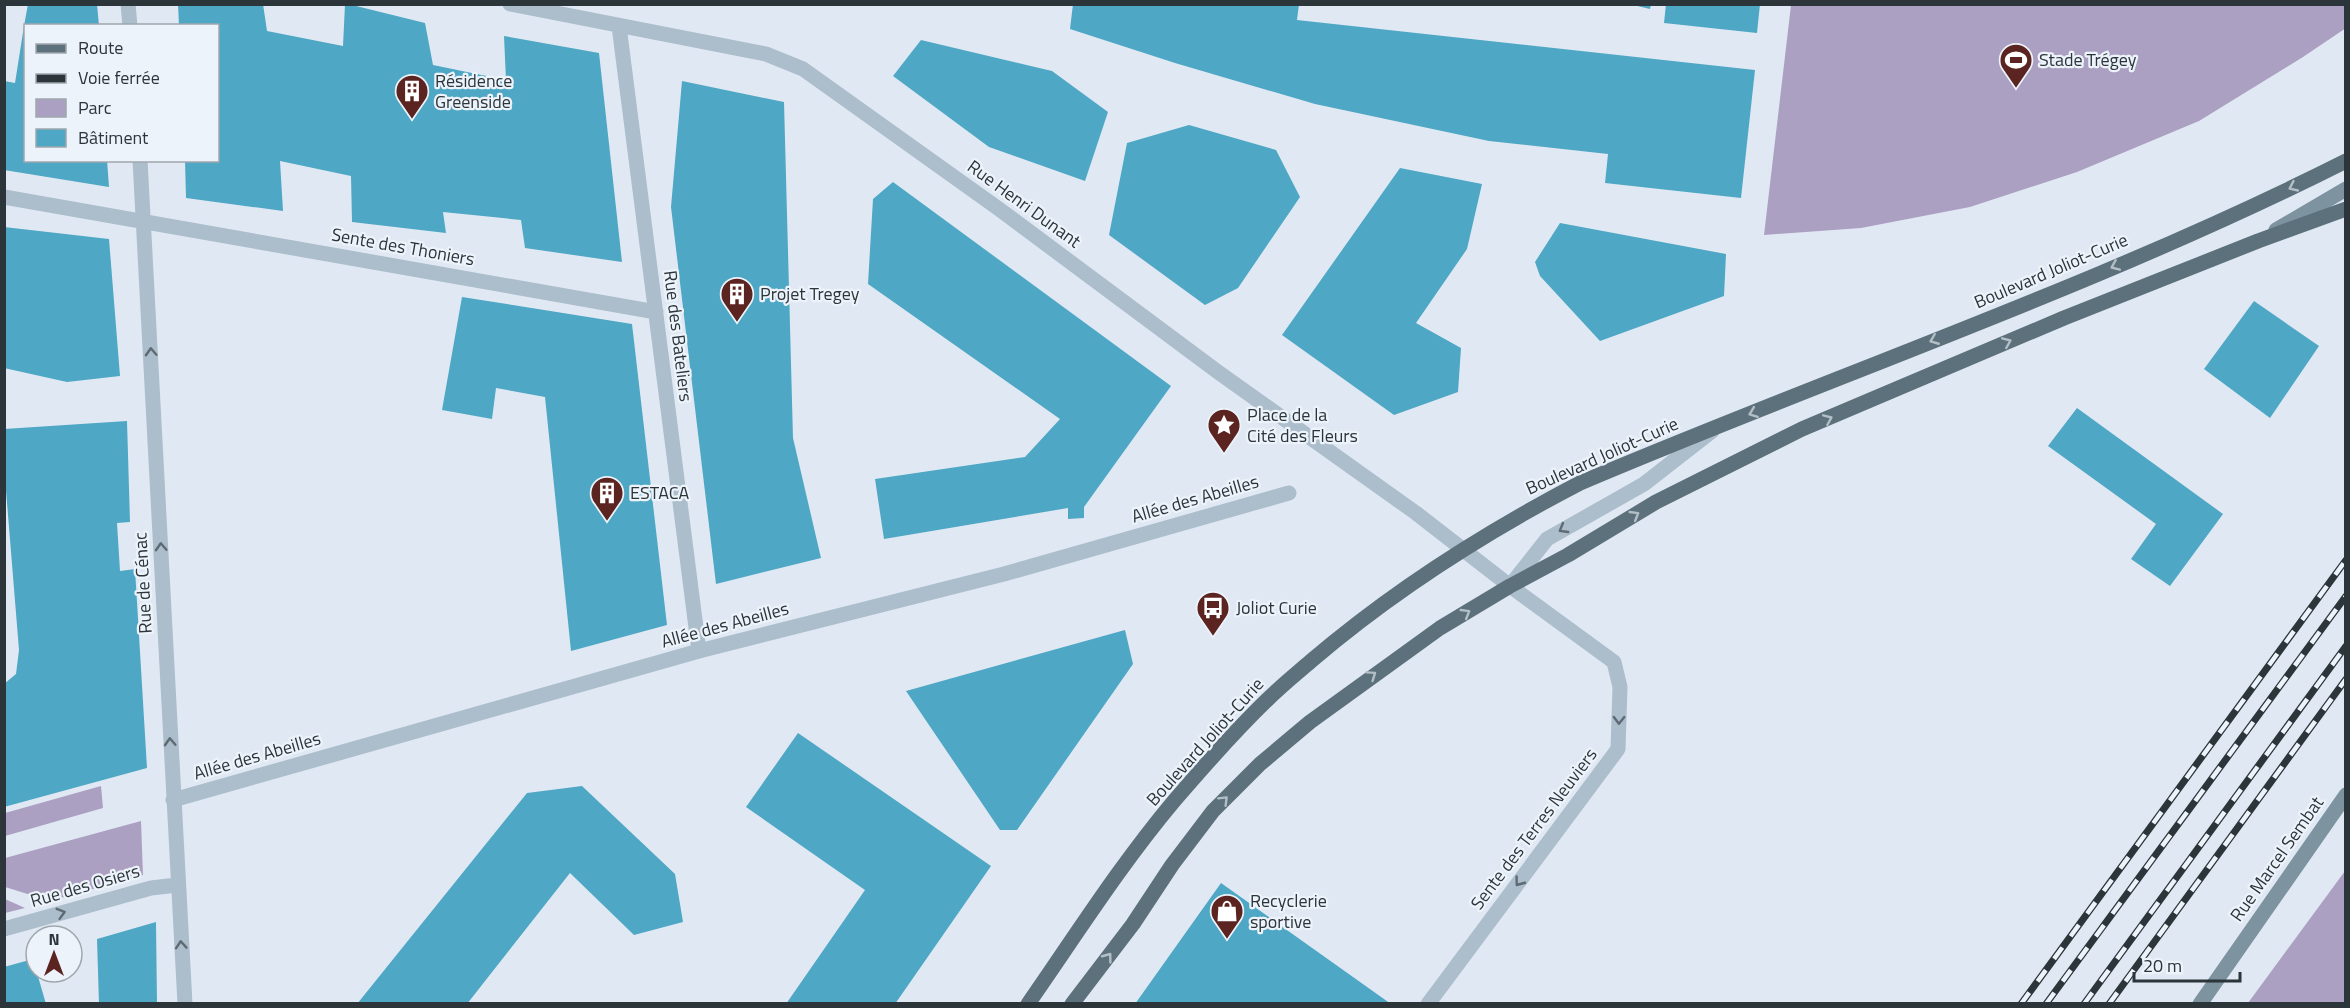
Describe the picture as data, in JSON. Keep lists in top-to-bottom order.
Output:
{
  "streets": {
    "main road": ["Boulevard Joliot-Curie"],
    "street": [
      "Rue Henri Dunant",
      "Sente des Thoniers",
      "Rue des Bateliers",
      "Allée des Abeilles",
      "Rue de Cénac",
      "Sente des Terres Neuviers",
      "Rue Marcel Sembat",
      "Rue des Osiers"
    ]
  },
  "crossings": [
    ["Rue Henri Dunant", "Boulevard Joliot-Curie"],
    ["Rue Henri Dunant", "Rue des Bateliers"],
    ["Rue Henri Dunant", "Sente des Terres Neuviers"],
    ["Sente des Thoniers", "Rue des Bateliers"],
    ["Sente des Thoniers", "Rue de Cénac"],
    ["Rue des Bateliers", "Allée des Abeilles"],
    ["Allée des Abeilles", "Rue de Cénac"],
    ["Rue de Cénac", "Rue des Osiers"]
  ],
  "one_way": ["Rue de Cénac", "Sente des Terres Neuviers", "Rue des Osiers"],
  "places": {
    "sports": ["Stade Trégey"],
    "building": ["Résidence Greenside", "Projet Tregey", "ESTACA"],
    "place": ["Place de la Cité des Fleurs"],
    "bus stop": ["Joliot Curie"],
    "shop": ["Recyclerie sportive"]
  },
  "legend": [
    "Route",
    "Voie ferrée",
    "Parc",
    "Bâtiment"
  ],
  "scale_bar": "20 m",
  "north": "top"
}
